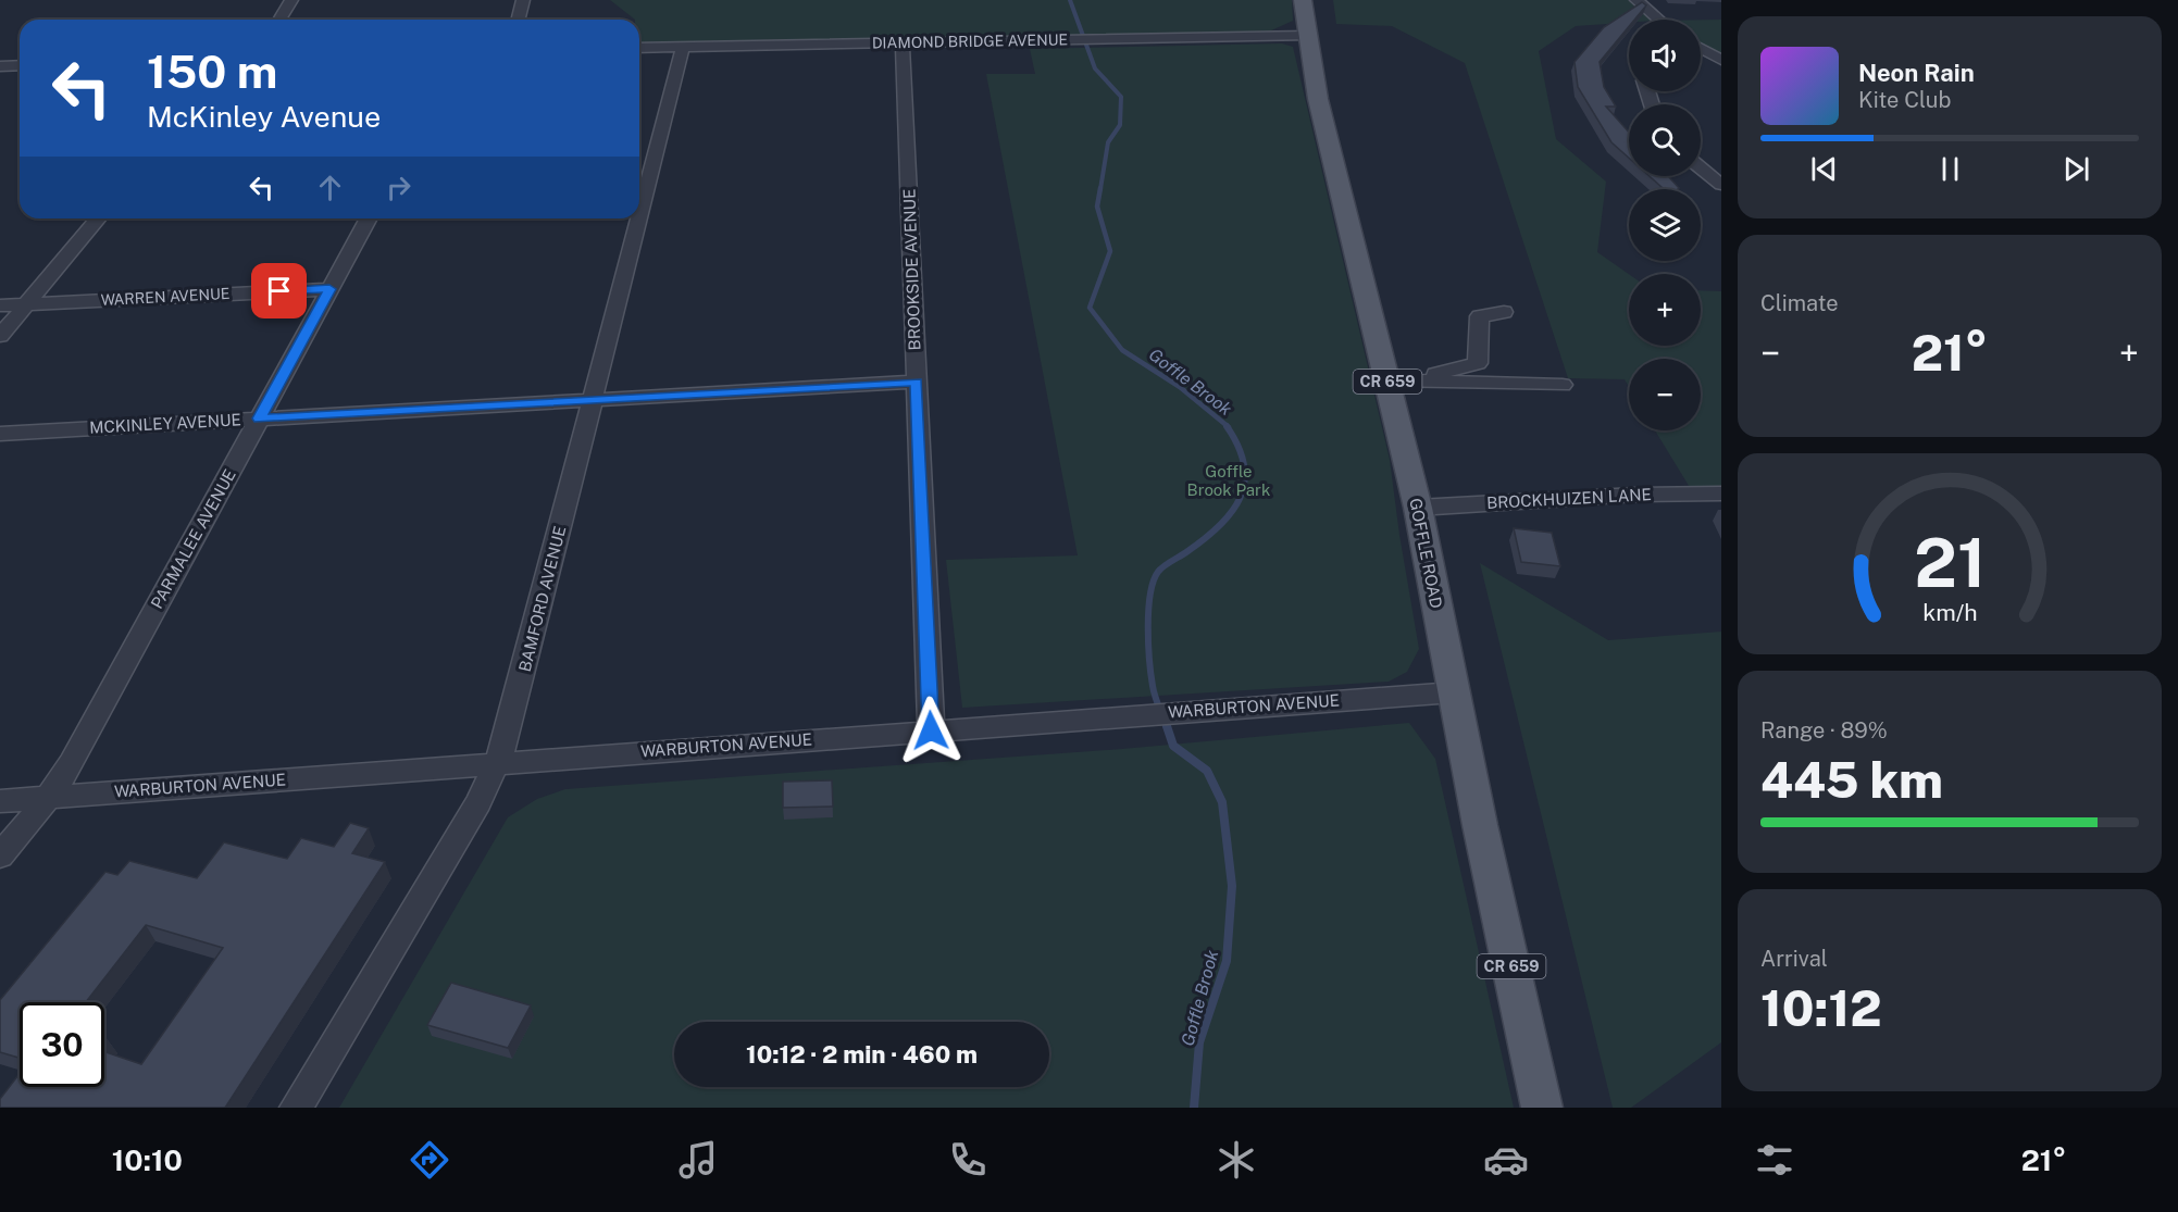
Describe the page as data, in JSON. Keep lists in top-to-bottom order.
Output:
{
  "streets": {
    "main road": ["CR 659", "GOFFLE ROAD"],
    "street": [
      "DIAMOND BRIDGE AVENUE",
      "BROOKSIDE AVENUE",
      "WARREN AVENUE",
      "MCKINLEY AVENUE",
      "BROCKHUIZEN LANE",
      "PARMALEE AVENUE",
      "BAMFORD AVENUE",
      "WARBURTON AVENUE"
    ]
  },
  "crossings": [
    ["DIAMOND BRIDGE AVENUE", "BROOKSIDE AVENUE"],
    ["DIAMOND BRIDGE AVENUE", "GOFFLE ROAD"],
    ["DIAMOND BRIDGE AVENUE", "BAMFORD AVENUE"],
    ["BROOKSIDE AVENUE", "MCKINLEY AVENUE"],
    ["BROOKSIDE AVENUE", "WARBURTON AVENUE"],
    ["WARREN AVENUE", "PARMALEE AVENUE"],
    ["MCKINLEY AVENUE", "PARMALEE AVENUE"],
    ["MCKINLEY AVENUE", "BAMFORD AVENUE"],
    ["BROCKHUIZEN LANE", "GOFFLE ROAD"],
    ["PARMALEE AVENUE", "WARBURTON AVENUE"],
    ["GOFFLE ROAD", "WARBURTON AVENUE"],
    ["BAMFORD AVENUE", "WARBURTON AVENUE"]
  ],
  "water": ["Goffle Brook"],
  "parks": ["Goffle Brook Park"],
  "page": {
    "map_buttons": ["+", "−"],
    "turn": ["150 m", "McKinley Avenue"],
    "song": ["Neon Rain", "Kite Club"],
    "tile": [
      "Climate",
      ["Range · 89%", "445 km"],
      ["Arrival", "10:12"]
    ],
    "heat": ["−", "21°", "+"],
    "limit": "30",
    "trip": "10:12 · 2 min · 460 m",
    "tabs": ["10:10", "21°"],
    "gauge": ["21", "km/h"]
  }
}
